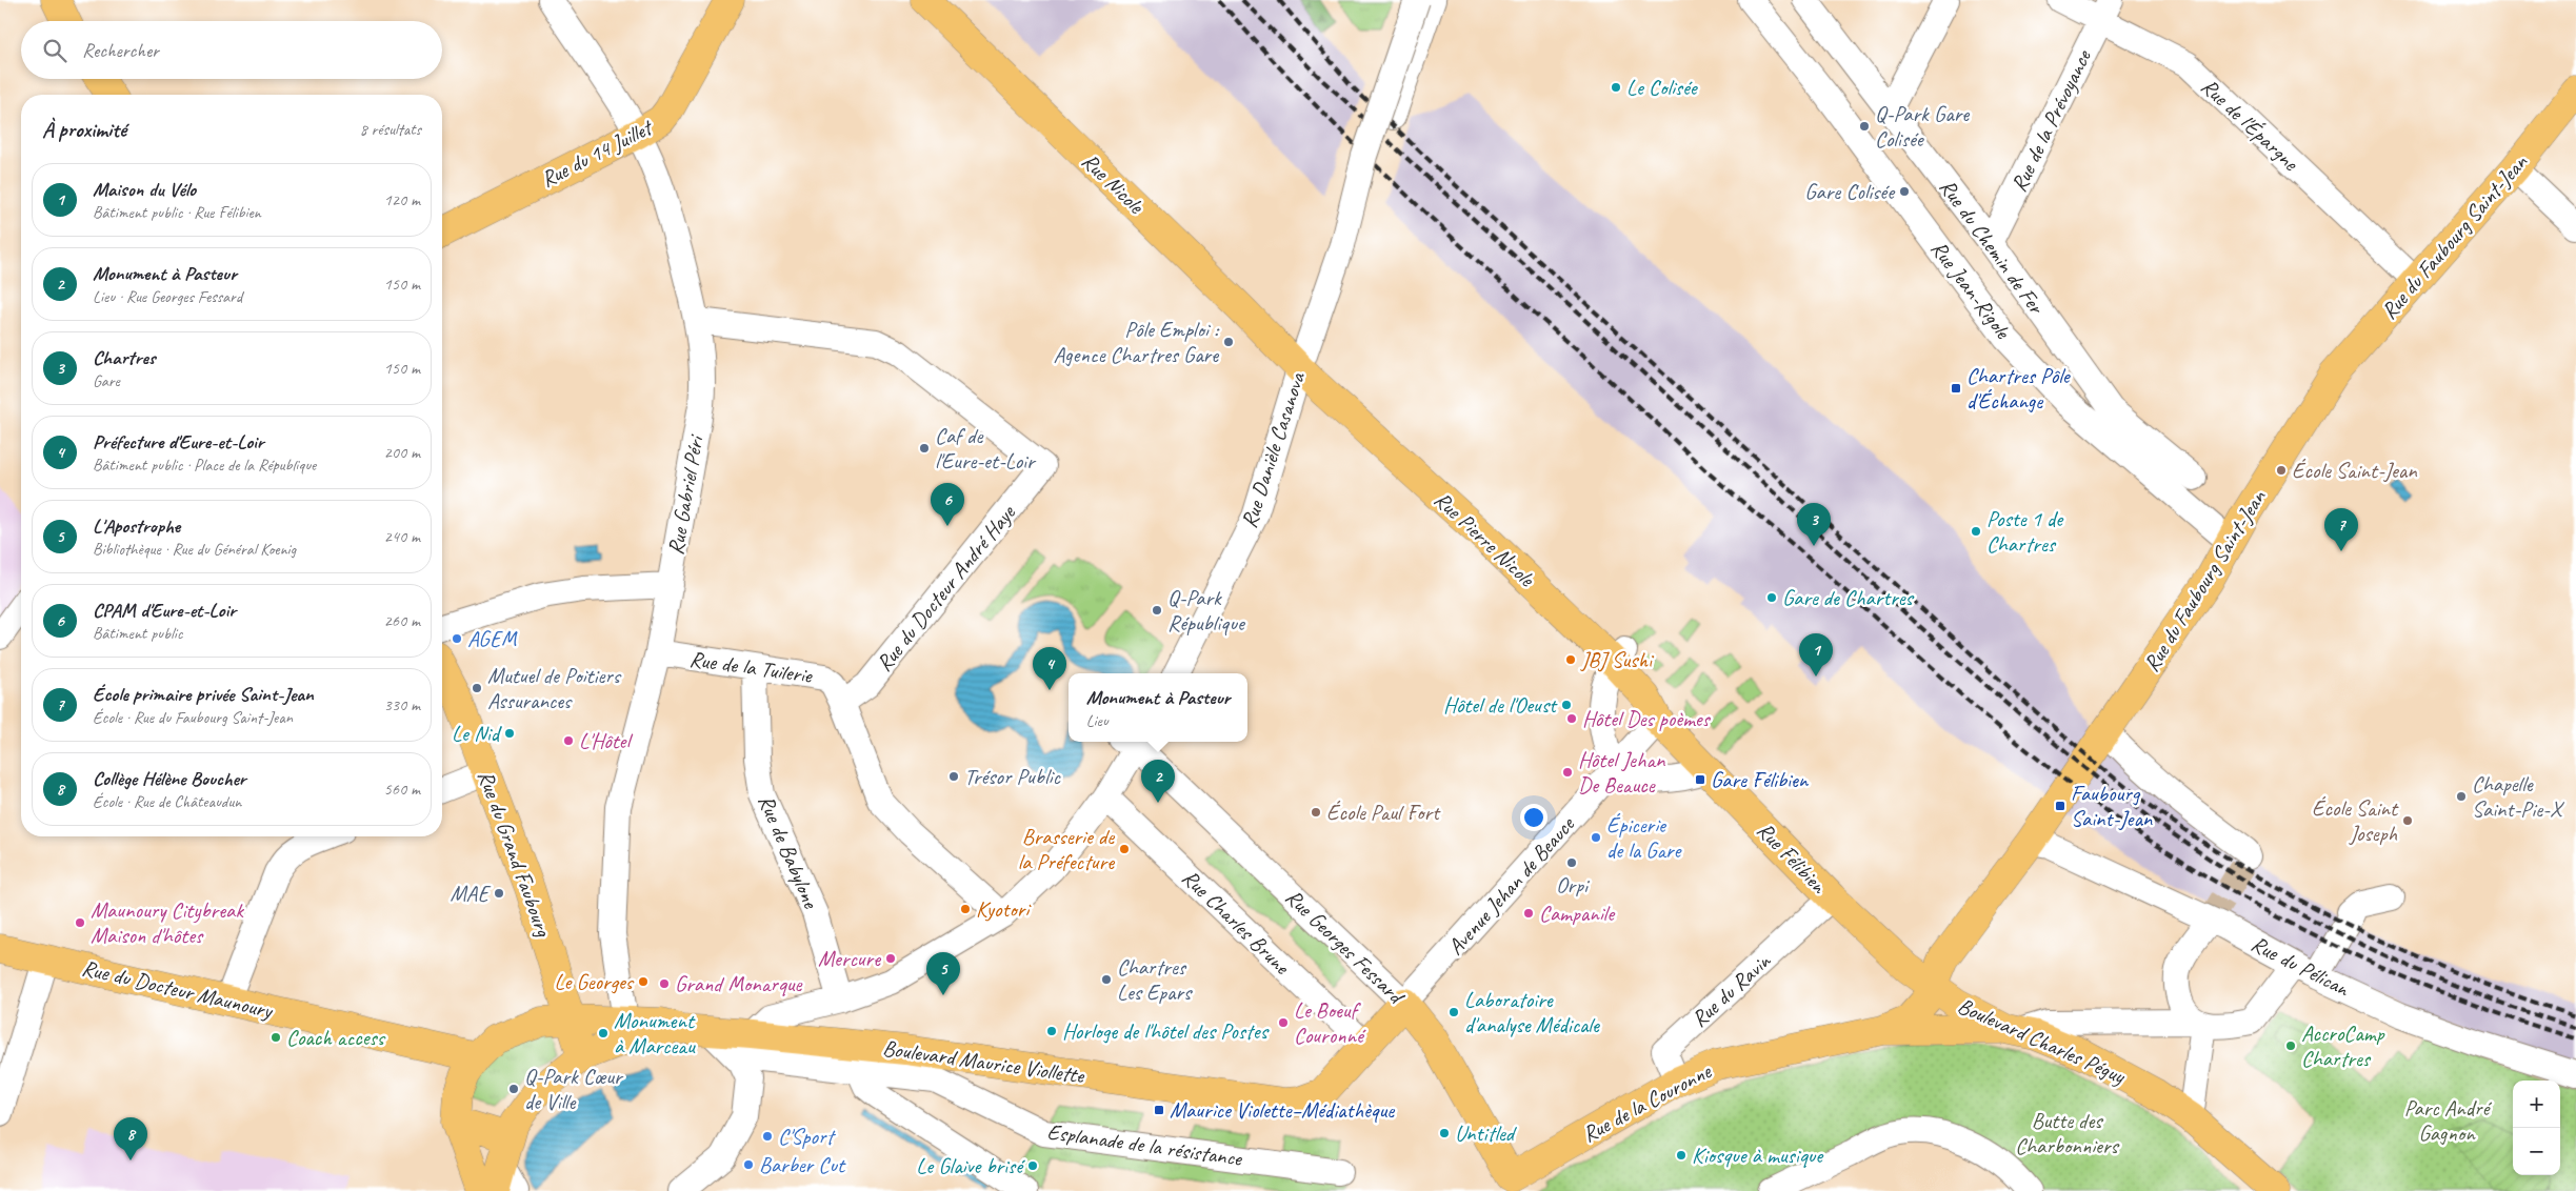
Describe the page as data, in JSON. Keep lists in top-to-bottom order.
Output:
{
  "streets": {
    "main road": [
      "Rue du 14 Juillet",
      "Rue Nicole",
      "Rue du Faubourg Saint-Jean",
      "Rue Pierre Nicole",
      "Rue du Grand Faubourg",
      "Rue Félibien",
      "Rue Georges Fessard",
      "Rue du Docteur Maunoury",
      "Boulevard Charles Péguy",
      "Boulevard Maurice Viollette",
      "Rue de la Couronne"
    ],
    "street": [
      "Rue de la Prévoyance",
      "Rue de l'Épargne",
      "Rue du Chemin de Fer",
      "Rue Jean-Rigole",
      "Rue Danièle Casanova",
      "Rue Gabriel Péri",
      "Rue du Docteur André Haye",
      "Rue de la Tuilerie",
      "Rue de Babylone",
      "Avenue Jehan de Beauce",
      "Rue Charles Brune",
      "Rue du Pélican",
      "Rue du Ravin",
      "Esplanade de la résistance"
    ]
  },
  "crossings": [
    ["Rue de la Prévoyance", "Rue de l'Épargne"],
    ["Rue de la Prévoyance", "Rue du Chemin de Fer"],
    ["Rue de l'Épargne", "Rue du Faubourg Saint-Jean"],
    ["Rue du 14 Juillet", "Rue Gabriel Péri"],
    ["Rue Nicole", "Rue Danièle Casanova"],
    ["Rue Nicole", "Rue Pierre Nicole"],
    ["Rue du Faubourg Saint-Jean", "Rue Jean-Rigole"],
    ["Rue du Faubourg Saint-Jean", "Rue Félibien"],
    ["Rue du Faubourg Saint-Jean", "Rue du Pélican"],
    ["Rue du Faubourg Saint-Jean", "Boulevard Charles Péguy"],
    ["Rue du Faubourg Saint-Jean", "Rue de la Couronne"],
    ["Rue Danièle Casanova", "Rue Pierre Nicole"],
    ["Rue Gabriel Péri", "Rue du Docteur André Haye"],
    ["Rue Gabriel Péri", "Rue de la Tuilerie"],
    ["Rue Pierre Nicole", "Rue Félibien"],
    ["Rue Pierre Nicole", "Avenue Jehan de Beauce"],
    ["Rue du Docteur André Haye", "Rue de la Tuilerie"],
    ["Rue de la Tuilerie", "Rue de Babylone"],
    ["Rue Félibien", "Avenue Jehan de Beauce"],
    ["Rue Félibien", "Boulevard Charles Péguy"],
    ["Rue Félibien", "Rue de la Couronne"],
    ["Avenue Jehan de Beauce", "Rue Georges Fessard"],
    ["Avenue Jehan de Beauce", "Boulevard Maurice Viollette"],
    ["Rue Charles Brune", "Boulevard Maurice Viollette"],
    ["Rue Georges Fessard", "Boulevard Maurice Viollette"],
    ["Rue Georges Fessard", "Rue de la Couronne"],
    ["Rue du Ravin", "Rue de la Couronne"],
    ["Boulevard Charles Péguy", "Rue de la Couronne"],
    ["Boulevard Maurice Viollette", "Esplanade de la résistance"]
  ],
  "parks": ["Parc André Gagnon", "Butte des Charbonniers"],
  "places": {
    "other": [
      "Le Colisée",
      "Q-Park Gare Colisée",
      "Gare Colisée",
      "Pôle Emploi : Agence Chartres Gare",
      "Caf de l'Eure-et-Loir",
      "École Saint-Jean",
      "Poste 1 de Chartres",
      "Gare de Chartres",
      "Q-Park République",
      "AGEM",
      "JBJ Sushi",
      "Mutuel de Poitiers Assurances",
      "Hôtel de l'Oeust",
      "Hôtel Des poèmes",
      "Le Nid",
      "L'Hôtel",
      "Hôtel Jehan De Beauce",
      "Trésor Public",
      "Chapelle Saint-Pie-X",
      "École Paul Fort",
      "École Saint Joseph",
      "Épicerie de la Gare",
      "Brasserie de la Préfecture",
      "Orpi",
      "MAE",
      "Kyotori",
      "Campanile",
      "Maunoury Citybreak Maison d'hôtes",
      "Mercure",
      "Chartres Les Epars",
      "Le Georges",
      "Grand Monarque",
      "Laboratoire d'analyse Médicale",
      "Le Boeuf Couronné",
      "Horloge de l'hôtel des Postes",
      "Monument à Marceau",
      "Coach access",
      "AccroCamp Chartres",
      "Q-Park Cœur de Ville",
      "Untitled",
      "C'Sport",
      "Kiosque à musique",
      "Barber Cut",
      "Le Glaive brisé"
    ],
    "transit": [
      "Chartres Pôle d'Échange",
      "Gare Félibien",
      "Faubourg Saint-Jean",
      "Maurice Violette–Médiathèque"
    ]
  },
  "page": {
    "search": "Rechercher",
    "heading": ["À proximité", "8 résultats"],
    "list": [
      {
        "mark": "1",
        "name": "Maison du Vélo",
        "note": "Bâtiment public · Rue Félibien",
        "value": "120 m"
      },
      {
        "mark": "2",
        "name": "Monument à Pasteur",
        "note": "Lieu · Rue Georges Fessard",
        "value": "150 m"
      },
      {
        "mark": "3",
        "name": "Chartres",
        "note": "Gare",
        "value": "150 m"
      },
      {
        "mark": "4",
        "name": "Préfecture d'Eure-et-Loir",
        "note": "Bâtiment public · Place de la République",
        "value": "200 m"
      },
      {
        "mark": "5",
        "name": "L'Apostrophe",
        "note": "Bibliothèque · Rue du Général Koenig",
        "value": "240 m"
      },
      {
        "mark": "6",
        "name": "CPAM d'Eure-et-Loir",
        "note": "Bâtiment public",
        "value": "260 m"
      },
      {
        "mark": "7",
        "name": "École primaire privée Saint-Jean",
        "note": "École · Rue du Faubourg Saint-Jean",
        "value": "330 m"
      },
      {
        "mark": "8",
        "name": "Collège Hélène Boucher",
        "note": "École · Rue de Châteaudun",
        "value": "560 m"
      }
    ],
    "pins": [
      "6",
      "3",
      "7",
      "1",
      "4",
      "2",
      "5",
      "8"
    ],
    "popup": ["Monument à Pasteur", "Lieu"],
    "map_buttons": ["+", "−"]
  }
}
